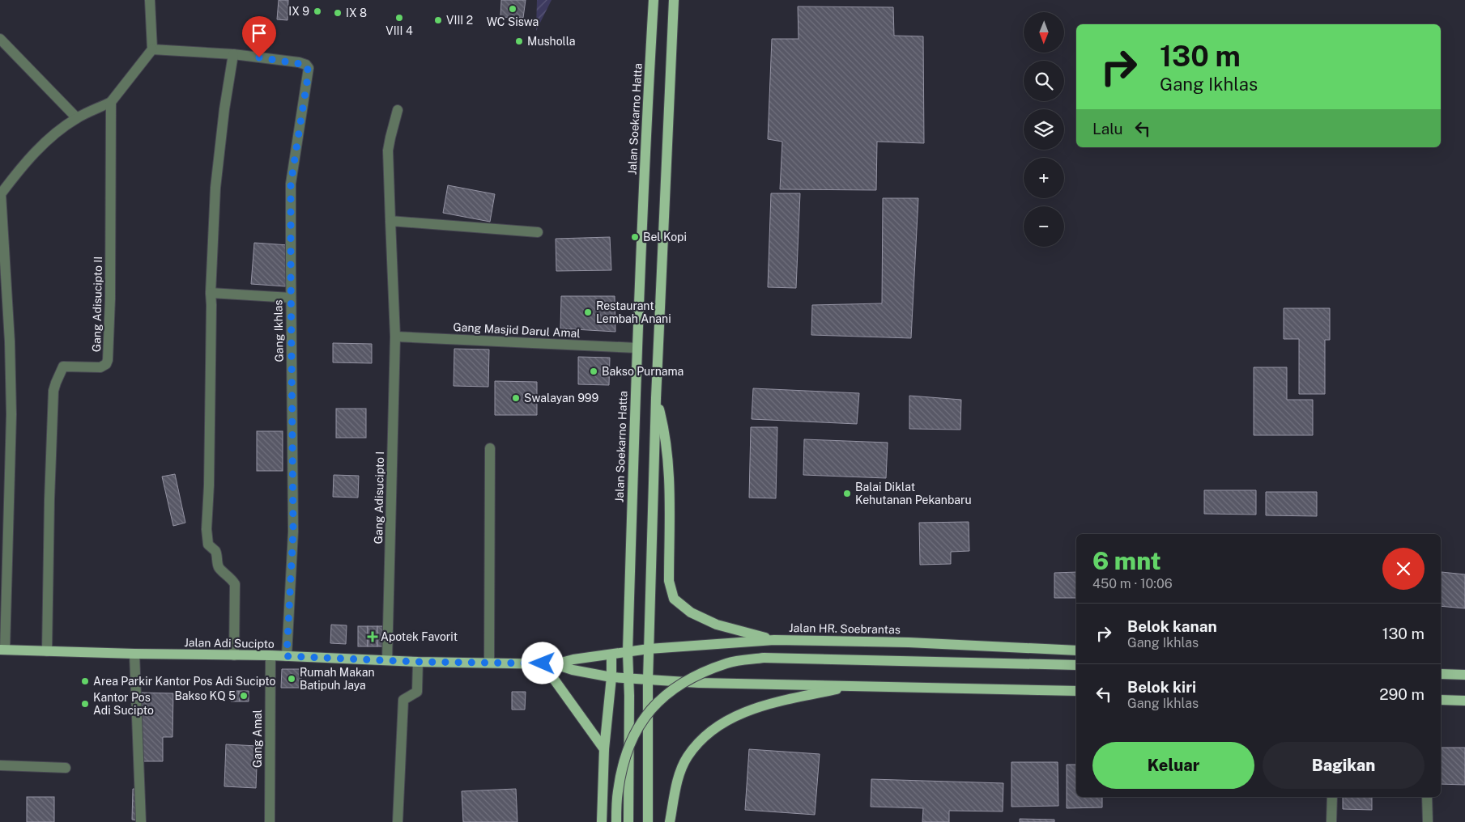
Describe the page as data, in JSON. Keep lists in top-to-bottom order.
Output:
{
  "streets": {
    "main road": ["Jalan Soekarno Hatta", "Jalan HR. Soebrantas", "Jalan Adi Sucipto"],
    "street": [
      "Gang Adisucipto II",
      "Gang Masjid Darul Amal",
      "Gang Ikhlas",
      "Gang Adisucipto I",
      "Gang Amal"
    ]
  },
  "crossings": [
    ["Jalan Soekarno Hatta", "Gang Masjid Darul Amal"],
    ["Jalan Soekarno Hatta", "Jalan HR. Soebrantas"],
    ["Gang Adisucipto II", "Jalan Adi Sucipto"],
    ["Gang Masjid Darul Amal", "Gang Adisucipto I"],
    ["Gang Ikhlas", "Jalan Adi Sucipto"],
    ["Gang Adisucipto I", "Jalan Adi Sucipto"],
    ["Jalan HR. Soebrantas", "Jalan Adi Sucipto"],
    ["Jalan Adi Sucipto", "Gang Amal"]
  ],
  "places": {
    "other": [
      "WC Siswa",
      "IX 9",
      "IX 8",
      "VIII 4",
      "VIII 2",
      "Musholla",
      "Bel Kopi",
      "Restaurant Lembah Anani",
      "Bakso Purnama",
      "Swalayan 999",
      "Balai Diklat Kehutanan Pekanbaru",
      "Rumah Makan Batipuh Jaya",
      "Area Parkir Kantor Pos Adi Sucipto",
      "Bakso KQ 5",
      "Kantor Pos Adi Sucipto"
    ],
    "health": ["Apotek Favorit"]
  },
  "north": "bottom",
  "page": {
    "map_buttons": ["+", "−"],
    "turn": ["130 m", "Gang Ikhlas"],
    "then": "Lalu",
    "heading": ["6 mnt", "450 m · 10:06"],
    "list": [
      {
        "name": "Belok kanan",
        "note": "Gang Ikhlas",
        "value": "130 m"
      },
      {
        "name": "Belok kiri",
        "note": "Gang Ikhlas",
        "value": "290 m"
      }
    ],
    "buttons": ["Keluar", "Bagikan"]
  }
}
